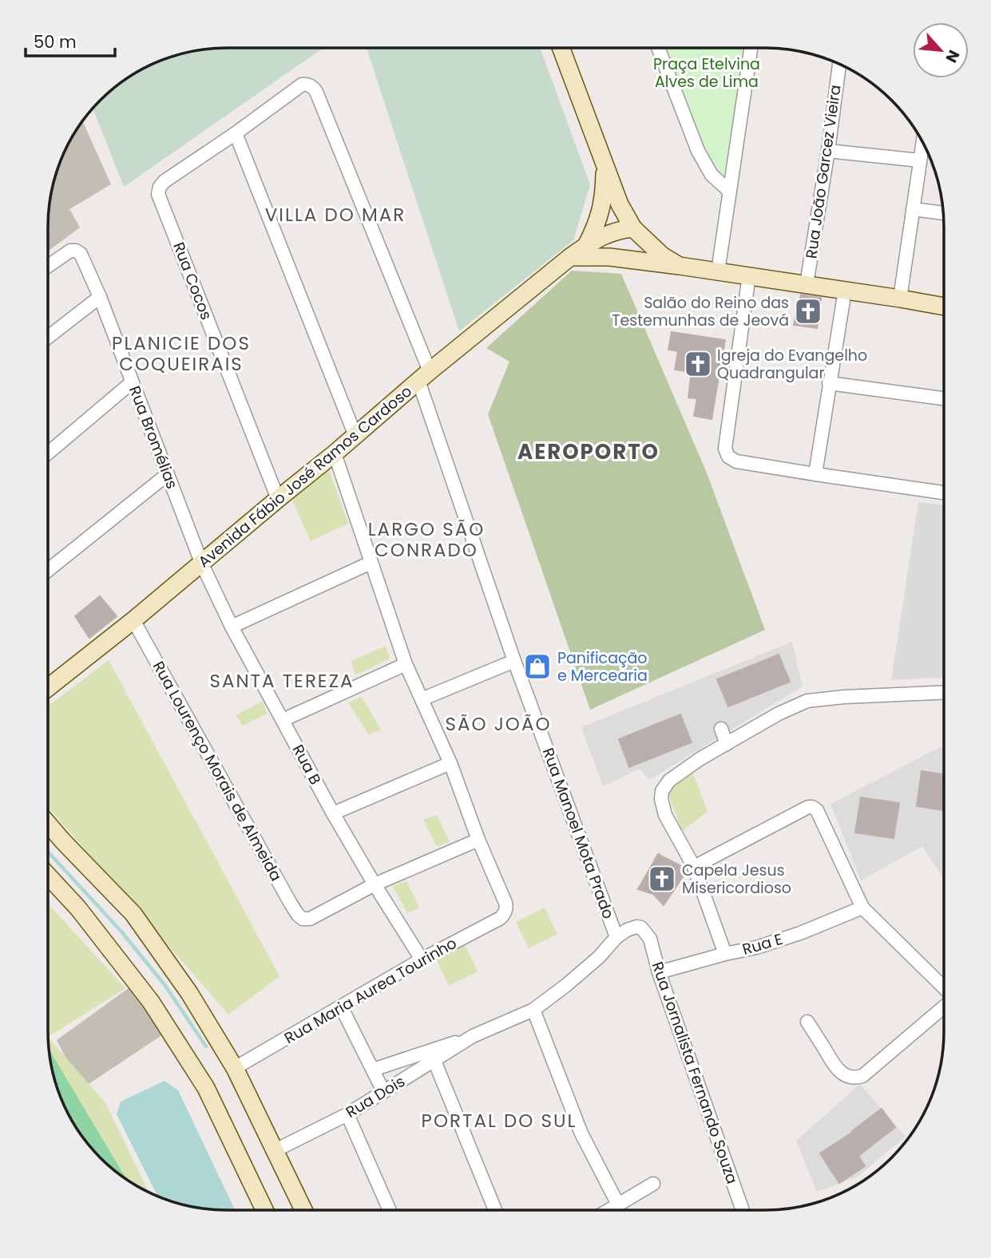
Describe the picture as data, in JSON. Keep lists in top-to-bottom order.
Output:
{
  "streets": {
    "street": [
      "Rua João Garcez Vieira",
      "Rua Cocos",
      "Rua Bromélias",
      "Avenida Fábio José Ramos Cardoso",
      "Rua B",
      "Rua Lourenço Morais de Almeida",
      "Rua Manoel Mota Prado",
      "Rua E",
      "Rua Maria Aurea Tourinho",
      "Rua Jornalista Fernando Souza",
      "Rua Dois"
    ]
  },
  "crossings": [
    ["Rua Cocos", "Avenida Fábio José Ramos Cardoso"],
    ["Rua Cocos", "Rua Manoel Mota Prado"],
    ["Rua Bromélias", "Avenida Fábio José Ramos Cardoso"],
    ["Rua Bromélias", "Rua B"],
    ["Avenida Fábio José Ramos Cardoso", "Rua B"],
    ["Avenida Fábio José Ramos Cardoso", "Rua Lourenço Morais de Almeida"],
    ["Avenida Fábio José Ramos Cardoso", "Rua Manoel Mota Prado"],
    ["Rua B", "Rua Lourenço Morais de Almeida"],
    ["Rua B", "Rua Maria Aurea Tourinho"],
    ["Rua Manoel Mota Prado", "Rua Dois"],
    ["Rua E", "Rua Jornalista Fernando Souza"],
    ["Rua Jornalista Fernando Souza", "Rua Dois"]
  ],
  "districts": [
    "VILLA DO MAR",
    "PLANICIE DOS COQUEIRAIS",
    "AEROPORTO",
    "LARGO SÃO CONRADO",
    "SANTA TEREZA",
    "SÃO JOÃO",
    "PORTAL DO SUL"
  ],
  "parks": ["Praça Etelvina Alves de Lima"],
  "places": {
    "church": ["Salão do Reino das Testemunhas de Jeová", "Igreja do Evangelho Quadrangular", "Capela Jesus Misericordioso"],
    "shop": ["Panificação e Mercearia"]
  },
  "scale_bar": "50 m",
  "north": "bottom right"
}
